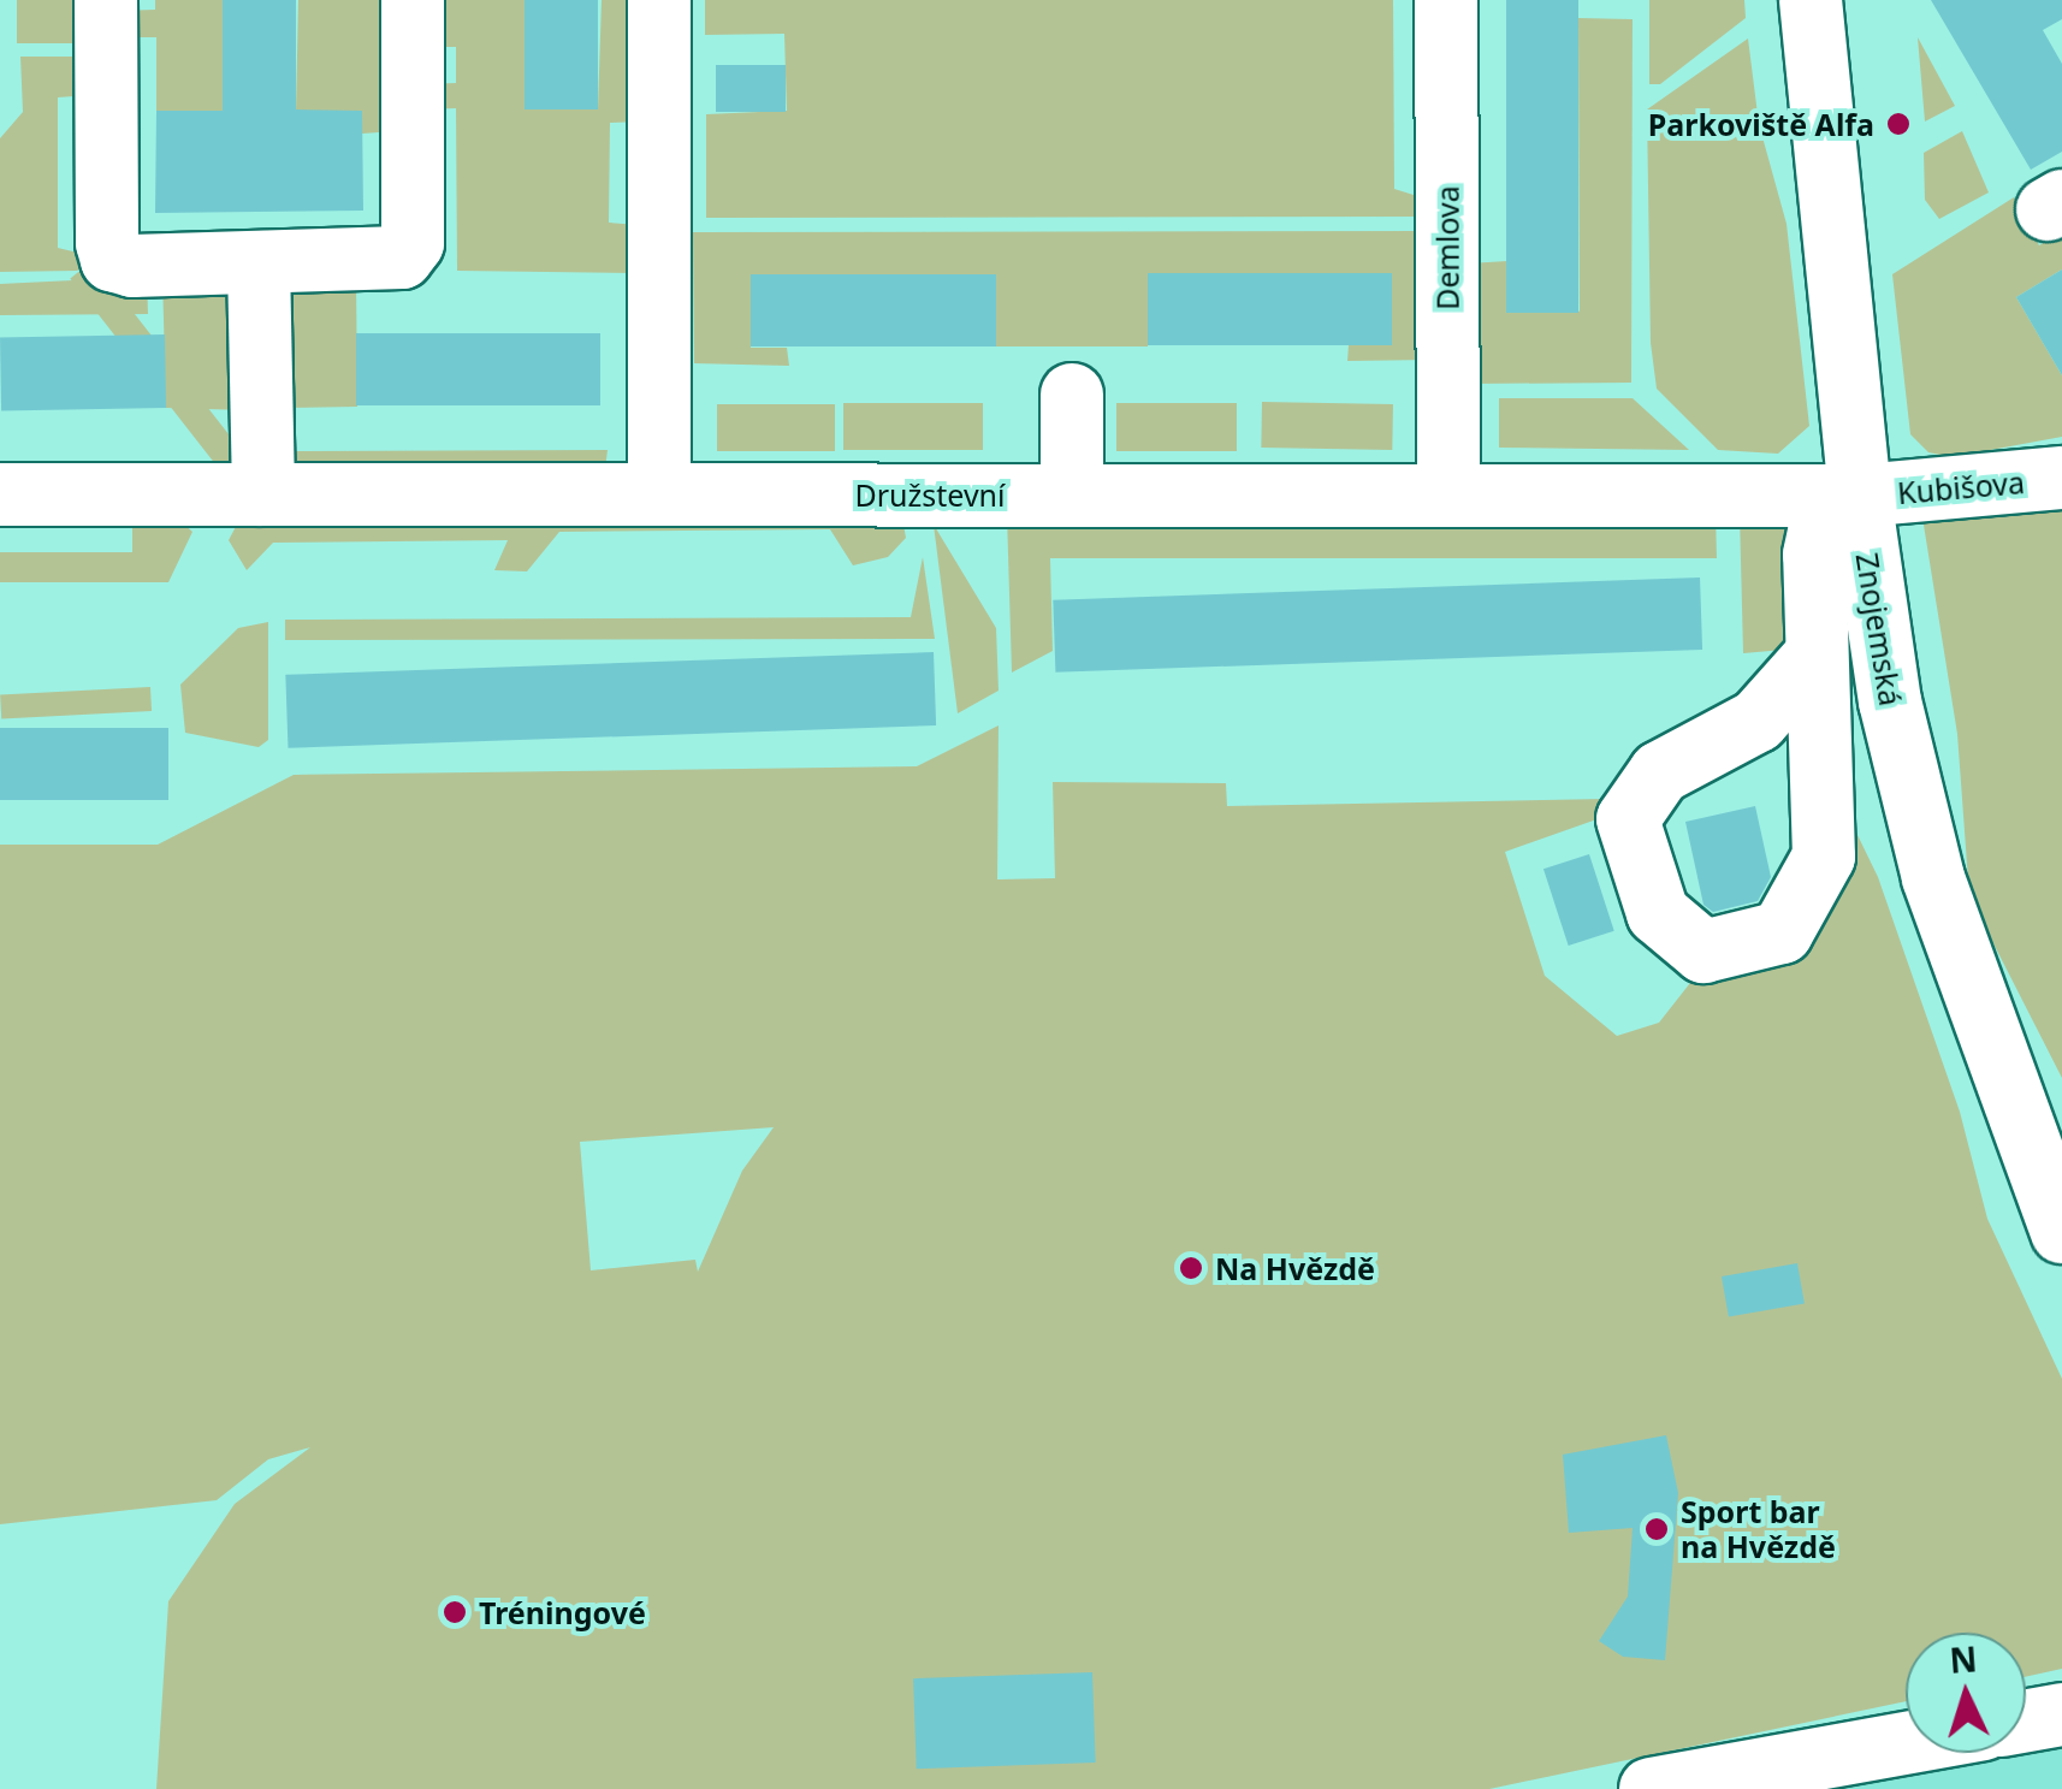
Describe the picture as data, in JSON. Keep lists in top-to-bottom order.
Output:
{
  "streets": {
    "street": [
      "Demlova",
      "Kubišova",
      "Družstevní",
      "Znojemská"
    ]
  },
  "crossings": [
    ["Demlova", "Družstevní"],
    ["Kubišova", "Družstevní"],
    ["Kubišova", "Znojemská"],
    ["Družstevní", "Znojemská"]
  ],
  "places": [
    "Parkoviště Alfa",
    "Na Hvězdě",
    "Sport bar na Hvězdě",
    "Tréningové"
  ],
  "north": "top"
}
